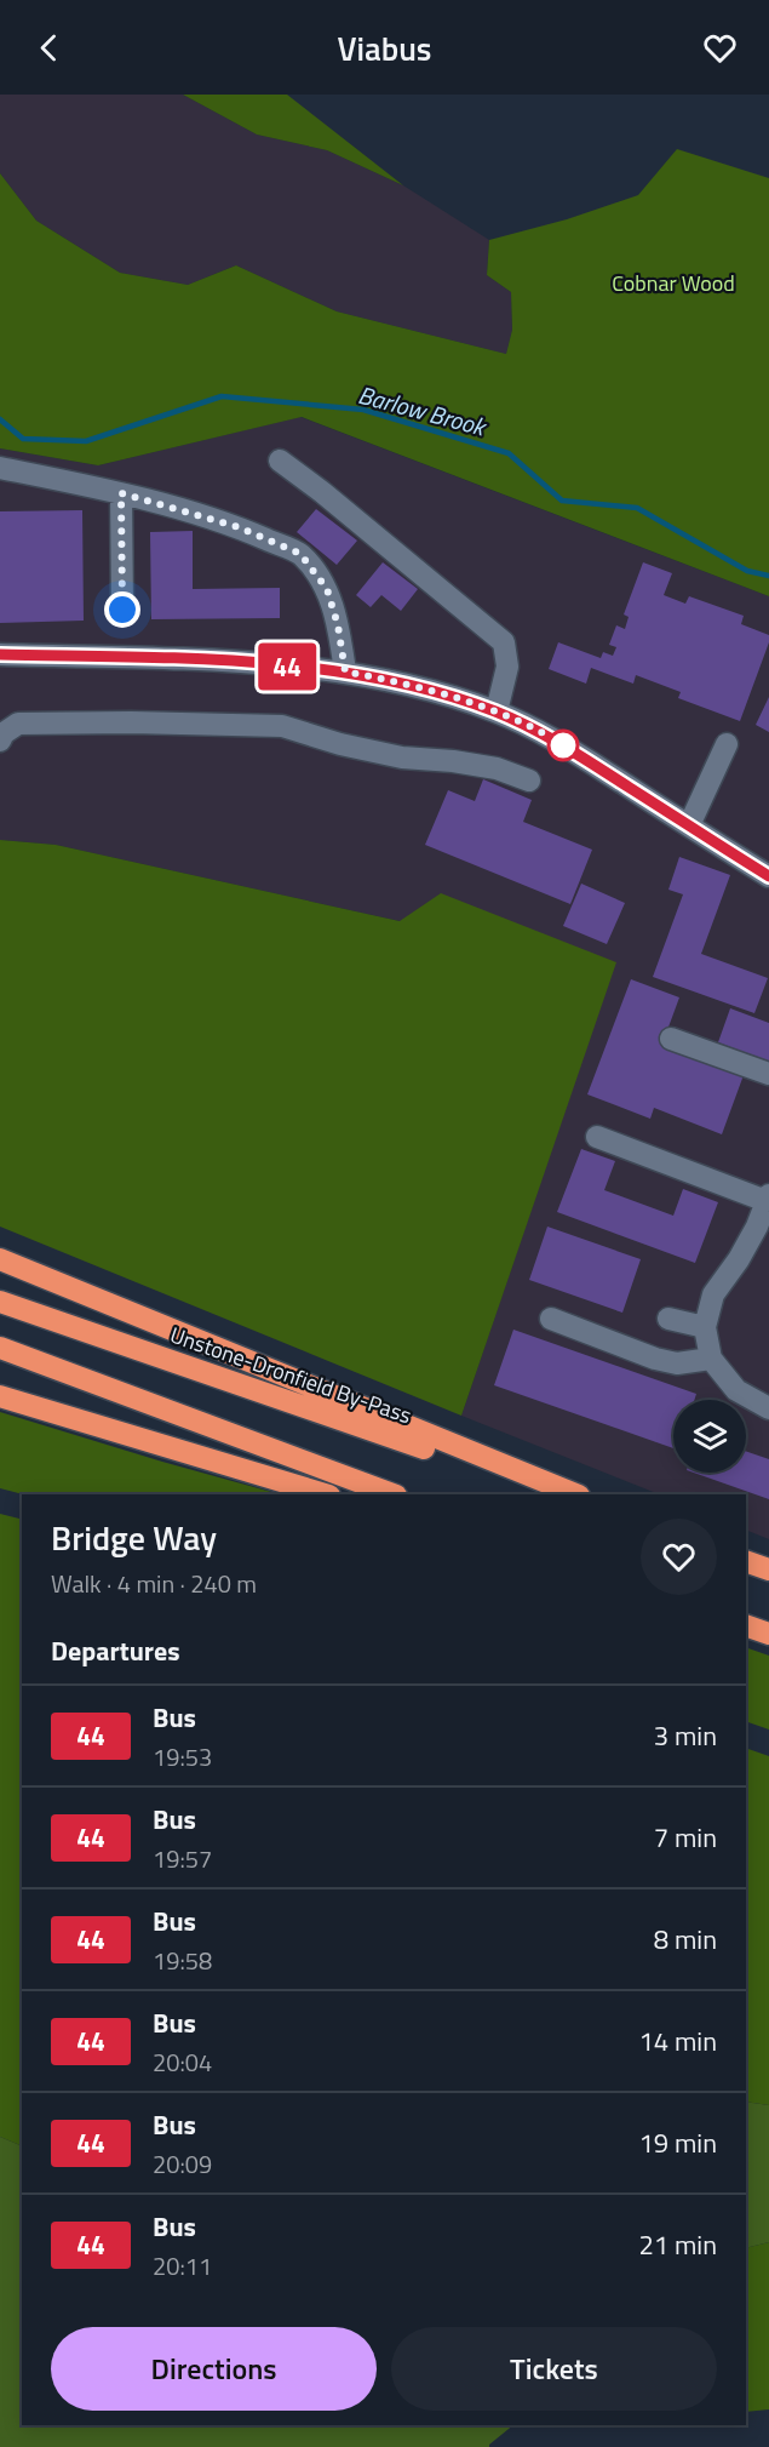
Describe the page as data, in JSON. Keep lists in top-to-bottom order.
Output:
{
  "streets": {
    "highway": ["Unstone-Dronfield By-Pass"]
  },
  "water": ["Barlow Brook"],
  "parks": ["Cobnar Wood"],
  "lines": ["bus line 44"],
  "page": {
    "header": "Viabus",
    "on_map": "44",
    "heading": [
      ["Bridge Way", "Walk · 4 min · 240 m"],
      "Departures"
    ],
    "list": [
      {
        "mark": "44",
        "name": "Bus",
        "note": "19:53",
        "value": "3 min"
      },
      {
        "mark": "44",
        "name": "Bus",
        "note": "19:57",
        "value": "7 min"
      },
      {
        "mark": "44",
        "name": "Bus",
        "note": "19:58",
        "value": "8 min"
      },
      {
        "mark": "44",
        "name": "Bus",
        "note": "20:04",
        "value": "14 min"
      },
      {
        "mark": "44",
        "name": "Bus",
        "note": "20:09",
        "value": "19 min"
      },
      {
        "mark": "44",
        "name": "Bus",
        "note": "20:11",
        "value": "21 min"
      }
    ],
    "buttons": ["Directions", "Tickets"]
  }
}
